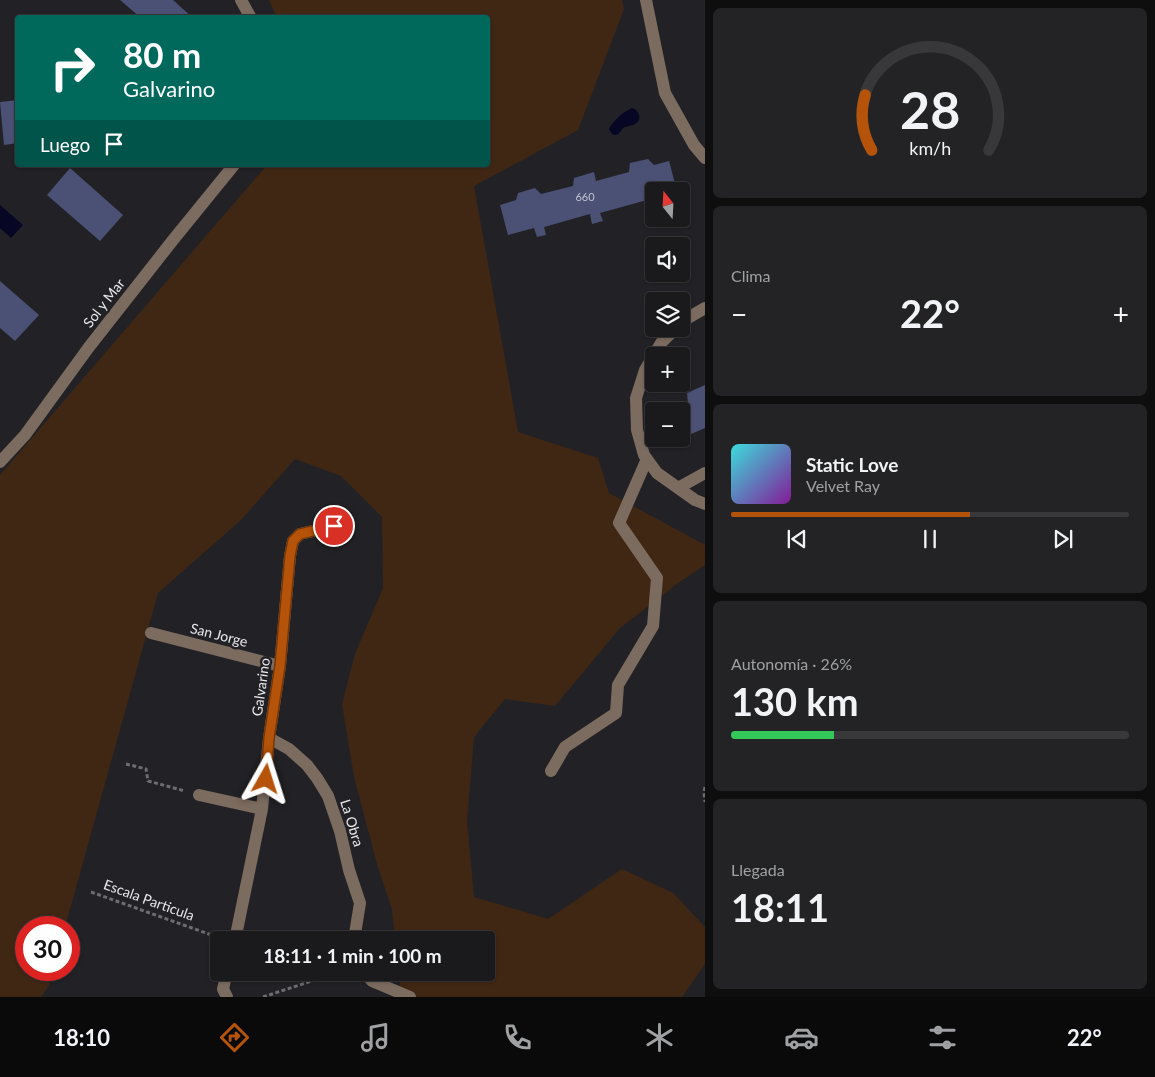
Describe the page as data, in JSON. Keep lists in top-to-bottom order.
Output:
{
  "streets": {
    "street": [
      "Sol y Mar",
      "San Jorge",
      "Galvarino",
      "La Obra"
    ],
    "path": ["Escala Particula"]
  },
  "crossings": [
    ["San Jorge", "Galvarino"],
    ["Galvarino", "La Obra"]
  ],
  "house_numbers": ["660"],
  "north": "top",
  "page": {
    "turn": ["80 m", "Galvarino"],
    "then": "Luego",
    "map_buttons": ["+", "−"],
    "tile": [
      "Clima",
      ["Autonomía · 26%", "130 km"],
      ["Llegada", "18:11"]
    ],
    "heat": ["−", "22°", "+"],
    "song": ["Static Love", "Velvet Ray"],
    "limit": "30",
    "trip": "18:11 · 1 min · 100 m",
    "tabs": ["18:10", "22°"],
    "gauge": ["28", "km/h"]
  }
}
